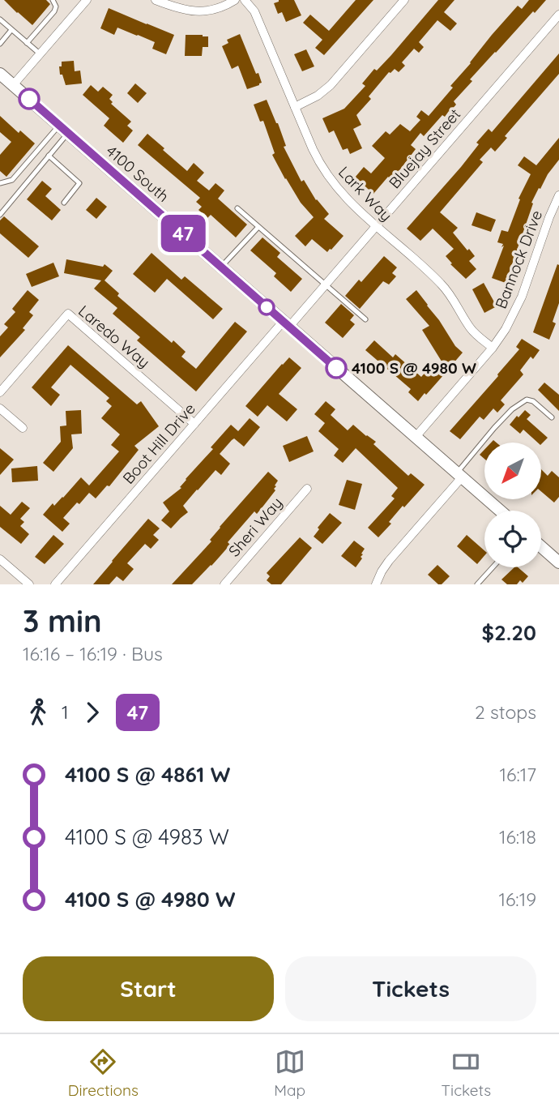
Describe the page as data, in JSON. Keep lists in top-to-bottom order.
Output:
{
  "streets": {
    "main road": ["4100 South"],
    "street": [
      "Bluejay Street",
      "Lark Way",
      "Bannock Drive",
      "Laredo Way",
      "Boot Hill Drive",
      "Sheri Way"
    ]
  },
  "crossings": [
    ["Bluejay Street", "4100 South"],
    ["Bluejay Street", "Lark Way"],
    ["Bluejay Street", "Boot Hill Drive"],
    ["4100 South", "Bannock Drive"],
    ["4100 South", "Boot Hill Drive"],
    ["Lark Way", "Bannock Drive"],
    ["Laredo Way", "Boot Hill Drive"]
  ],
  "places": ["4100 S @ 4980 W"],
  "lines": ["bus line 47"],
  "north": "bottom left",
  "page": {
    "on_map": "47",
    "heading": ["3 min", "16:16 – 16:19 · Bus", "$2.20"],
    "legs": ["1", "47", "2 stops"],
    "list": [
      {
        "name": "4100 S @ 4861 W",
        "value": "16:17"
      },
      {
        "name": "4100 S @ 4983 W",
        "value": "16:18"
      },
      {
        "name": "4100 S @ 4980 W",
        "value": "16:19"
      }
    ],
    "buttons": ["Start", "Tickets"],
    "tabs": ["Directions", "Map", "Tickets"]
  }
}
